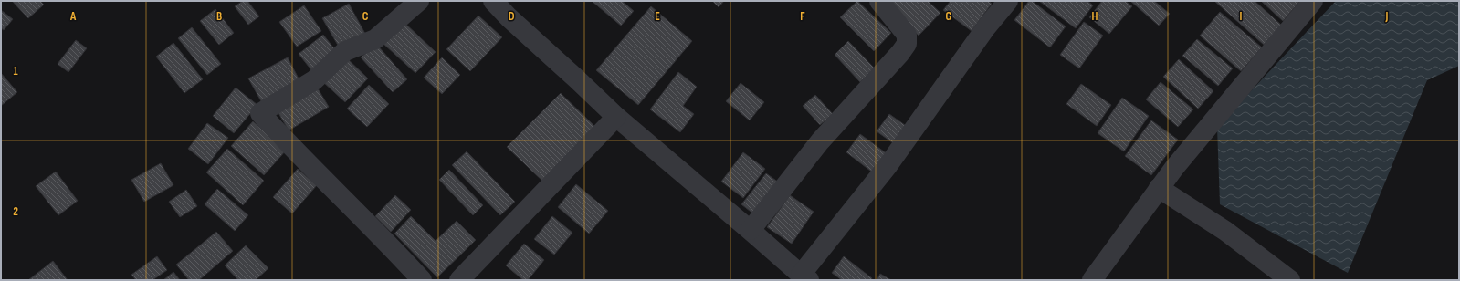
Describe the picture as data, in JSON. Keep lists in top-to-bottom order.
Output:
{
  "grid": {
    "columns": [
      "A",
      "B",
      "C",
      "D",
      "E",
      "F",
      "G",
      "H",
      "I",
      "J"
    ],
    "rows": ["1", "2"]
  }
}
